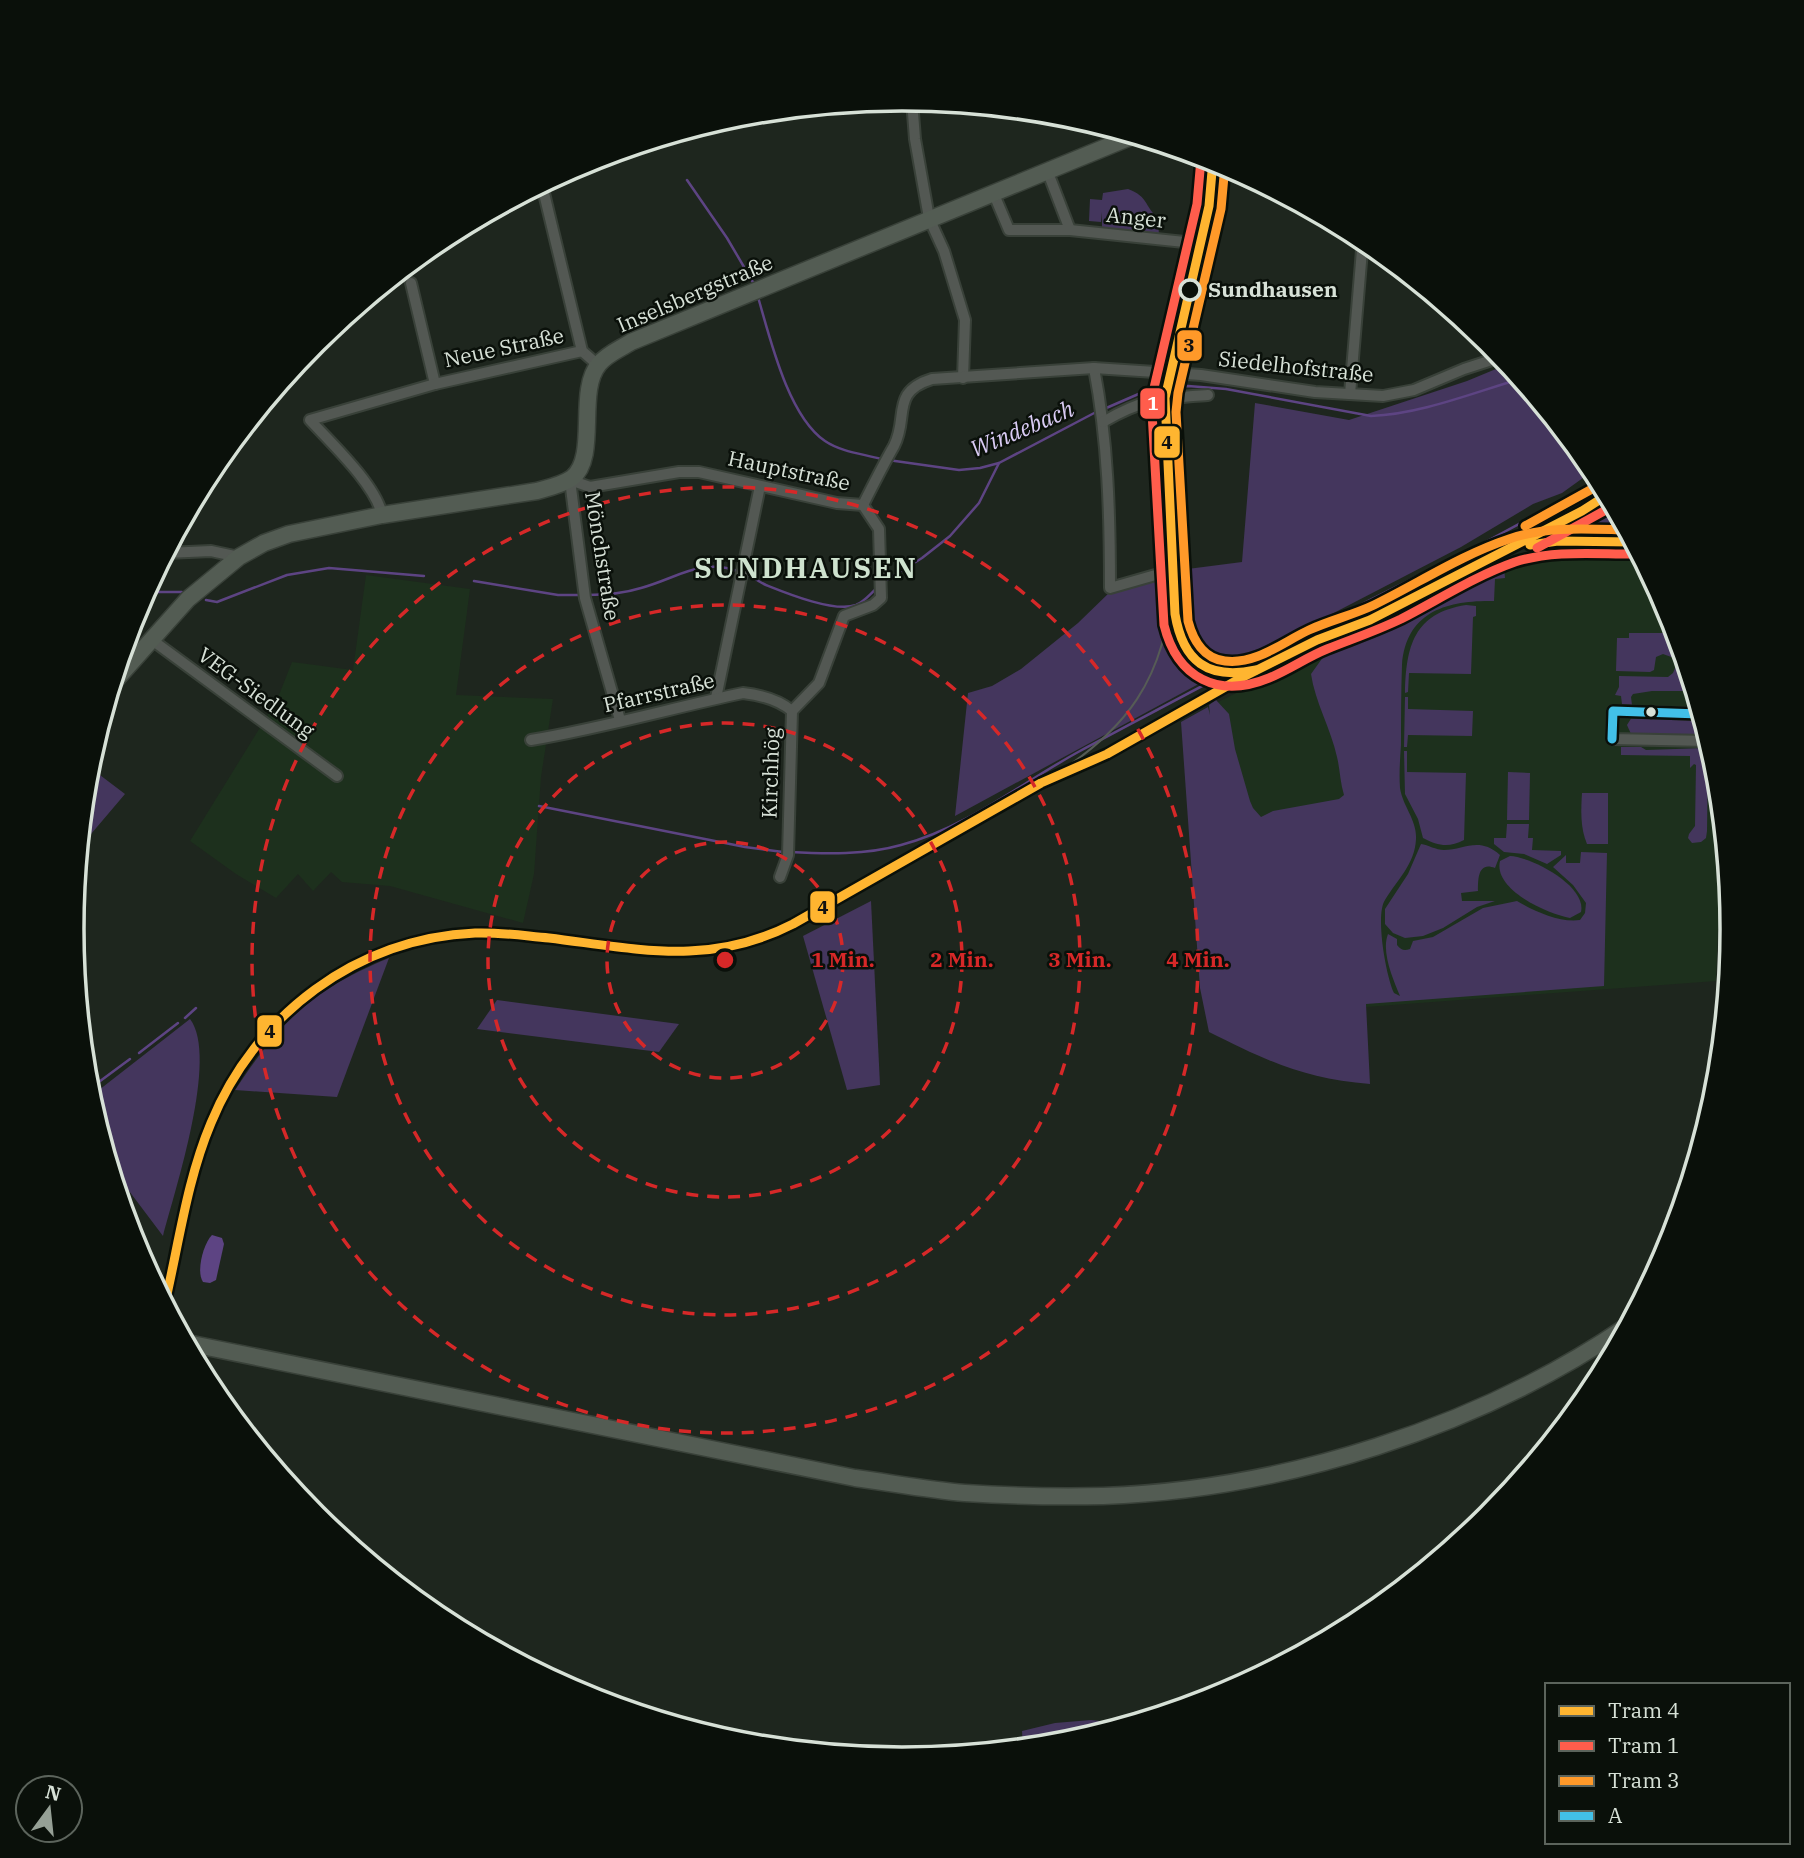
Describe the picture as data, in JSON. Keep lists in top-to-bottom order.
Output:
{
  "streets": {
    "main road": ["Inselsbergstraße"],
    "street": [
      "Anger",
      "Neue Straße",
      "Siedelhofstraße",
      "Hauptstraße",
      "Mönchstraße",
      "VEG-Siedlung",
      "Pfarrstraße",
      "Kirchhög"
    ]
  },
  "crossings": [
    ["Anger", "Inselsbergstraße"],
    ["Siedelhofstraße", "Hauptstraße"],
    ["Hauptstraße", "Mönchstraße"],
    ["Hauptstraße", "Kirchhög"],
    ["Mönchstraße", "Pfarrstraße"],
    ["Pfarrstraße", "Kirchhög"]
  ],
  "districts": ["SUNDHAUSEN"],
  "water": ["Windebach"],
  "places": ["Sundhausen"],
  "lines": [
    "tram line 1",
    "tram line 4",
    "tram line 3",
    "transit line A"
  ],
  "legend": [
    "Tram 4",
    "Tram 1",
    "Tram 3",
    "A"
  ],
  "north": "top",
  "rings": [
    "1 Min.",
    "2 Min.",
    "3 Min.",
    "4 Min."
  ]
}
